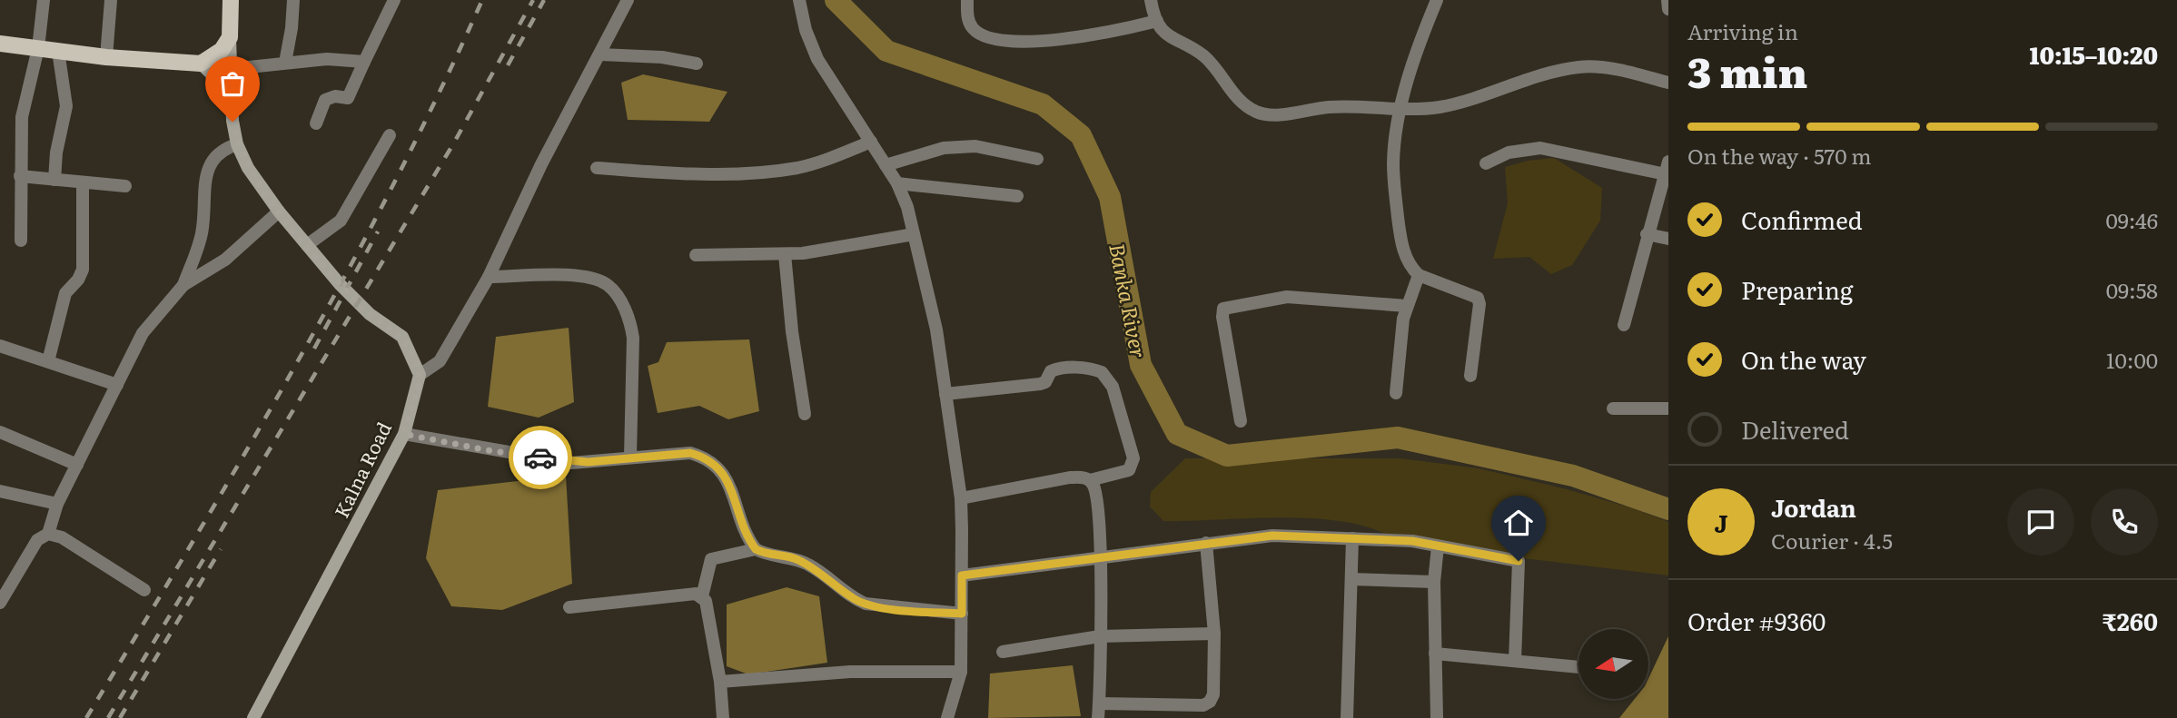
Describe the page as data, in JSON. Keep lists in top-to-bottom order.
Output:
{
  "streets": {
    "street": ["Kalna Road"]
  },
  "water": ["Banka River"],
  "north": "left",
  "page": {
    "heading": ["3 min", "Arriving in", "10:15–10:20"],
    "panel": [
      "Jordan",
      "Courier · 4.5",
      "Order #9360",
      "₹260"
    ],
    "bar": "On the way · 570 m",
    "list": [
      ["Confirmed", "09:46"],
      ["Preparing", "09:58"],
      ["On the way", "10:00"],
      "Delivered"
    ],
    "round": "J"
  }
}
